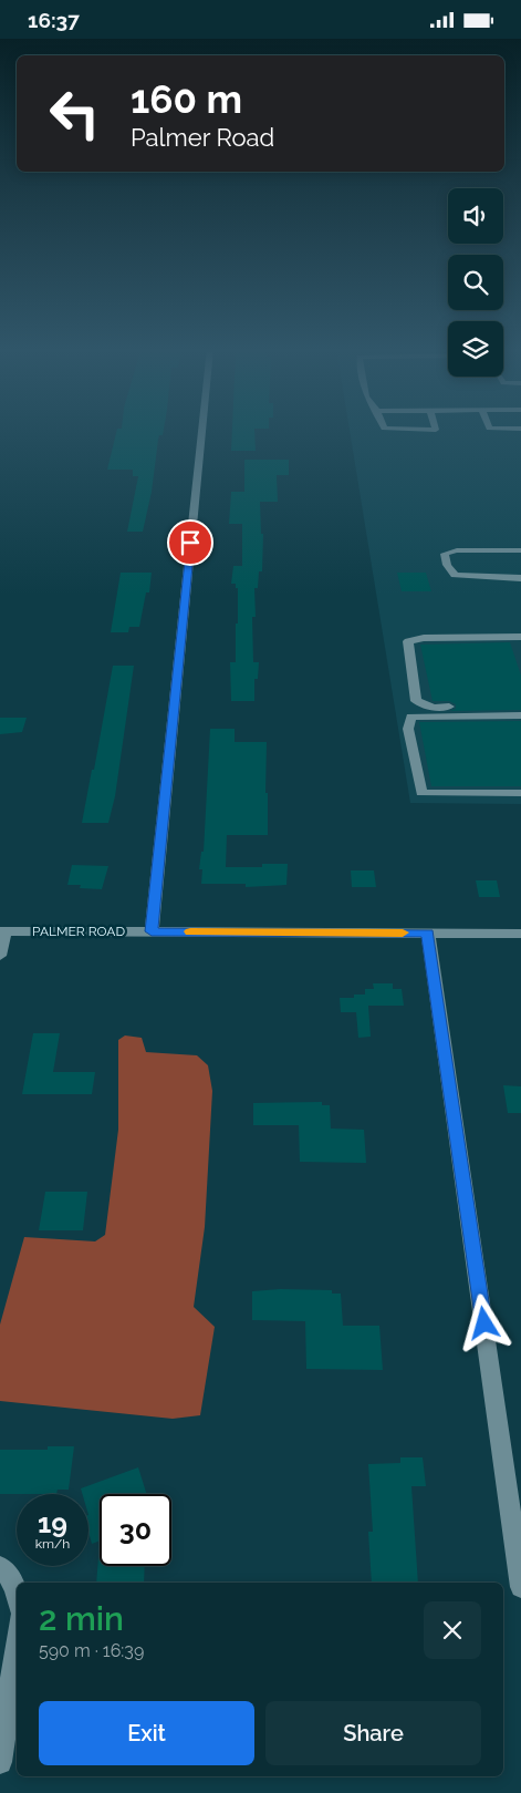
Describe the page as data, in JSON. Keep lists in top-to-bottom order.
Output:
{
  "streets": {
    "street": ["PALMER ROAD"]
  },
  "page": {
    "status": "16:37",
    "turn": ["160 m", "Palmer Road"],
    "speed": "19 km/h",
    "limit": "30",
    "heading": ["2 min", "590 m · 16:39"],
    "buttons": ["Exit", "Share"]
  }
}
